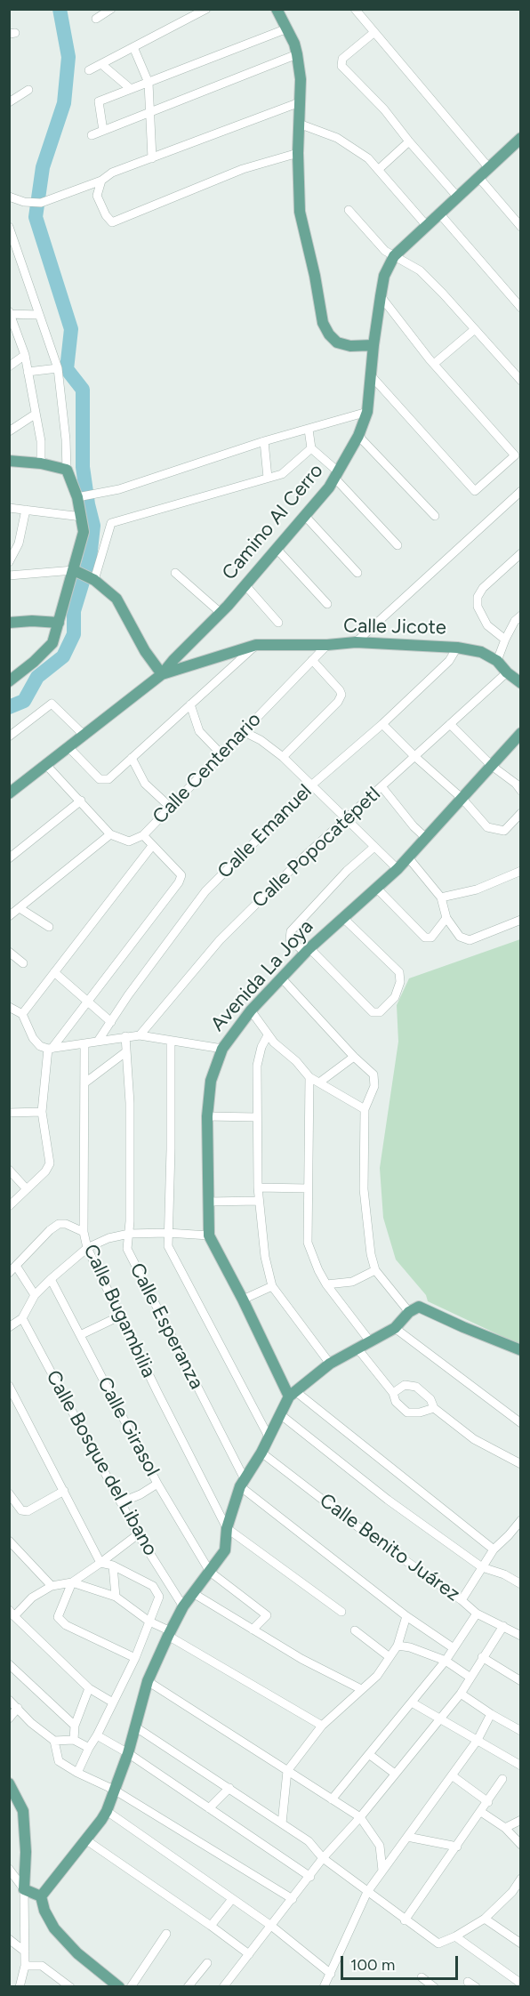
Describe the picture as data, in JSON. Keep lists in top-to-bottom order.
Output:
{
  "streets": {
    "main road": ["Camino Al Cerro", "Calle Jicote", "Avenida La Joya"],
    "street": [
      "Calle Centenario",
      "Calle Emanuel",
      "Calle Popocatépetl",
      "Calle Bugambilia",
      "Calle Esperanza",
      "Calle Girasol",
      "Calle Bosque del Libano",
      "Calle Benito Juárez"
    ]
  },
  "crossings": [
    ["Camino Al Cerro", "Calle Jicote"],
    ["Calle Jicote", "Calle Centenario"],
    ["Calle Jicote", "Calle Emanuel"],
    ["Calle Jicote", "Calle Popocatépetl"],
    ["Calle Esperanza", "Calle Benito Juárez"]
  ],
  "scale_bar": "100 m"
}
